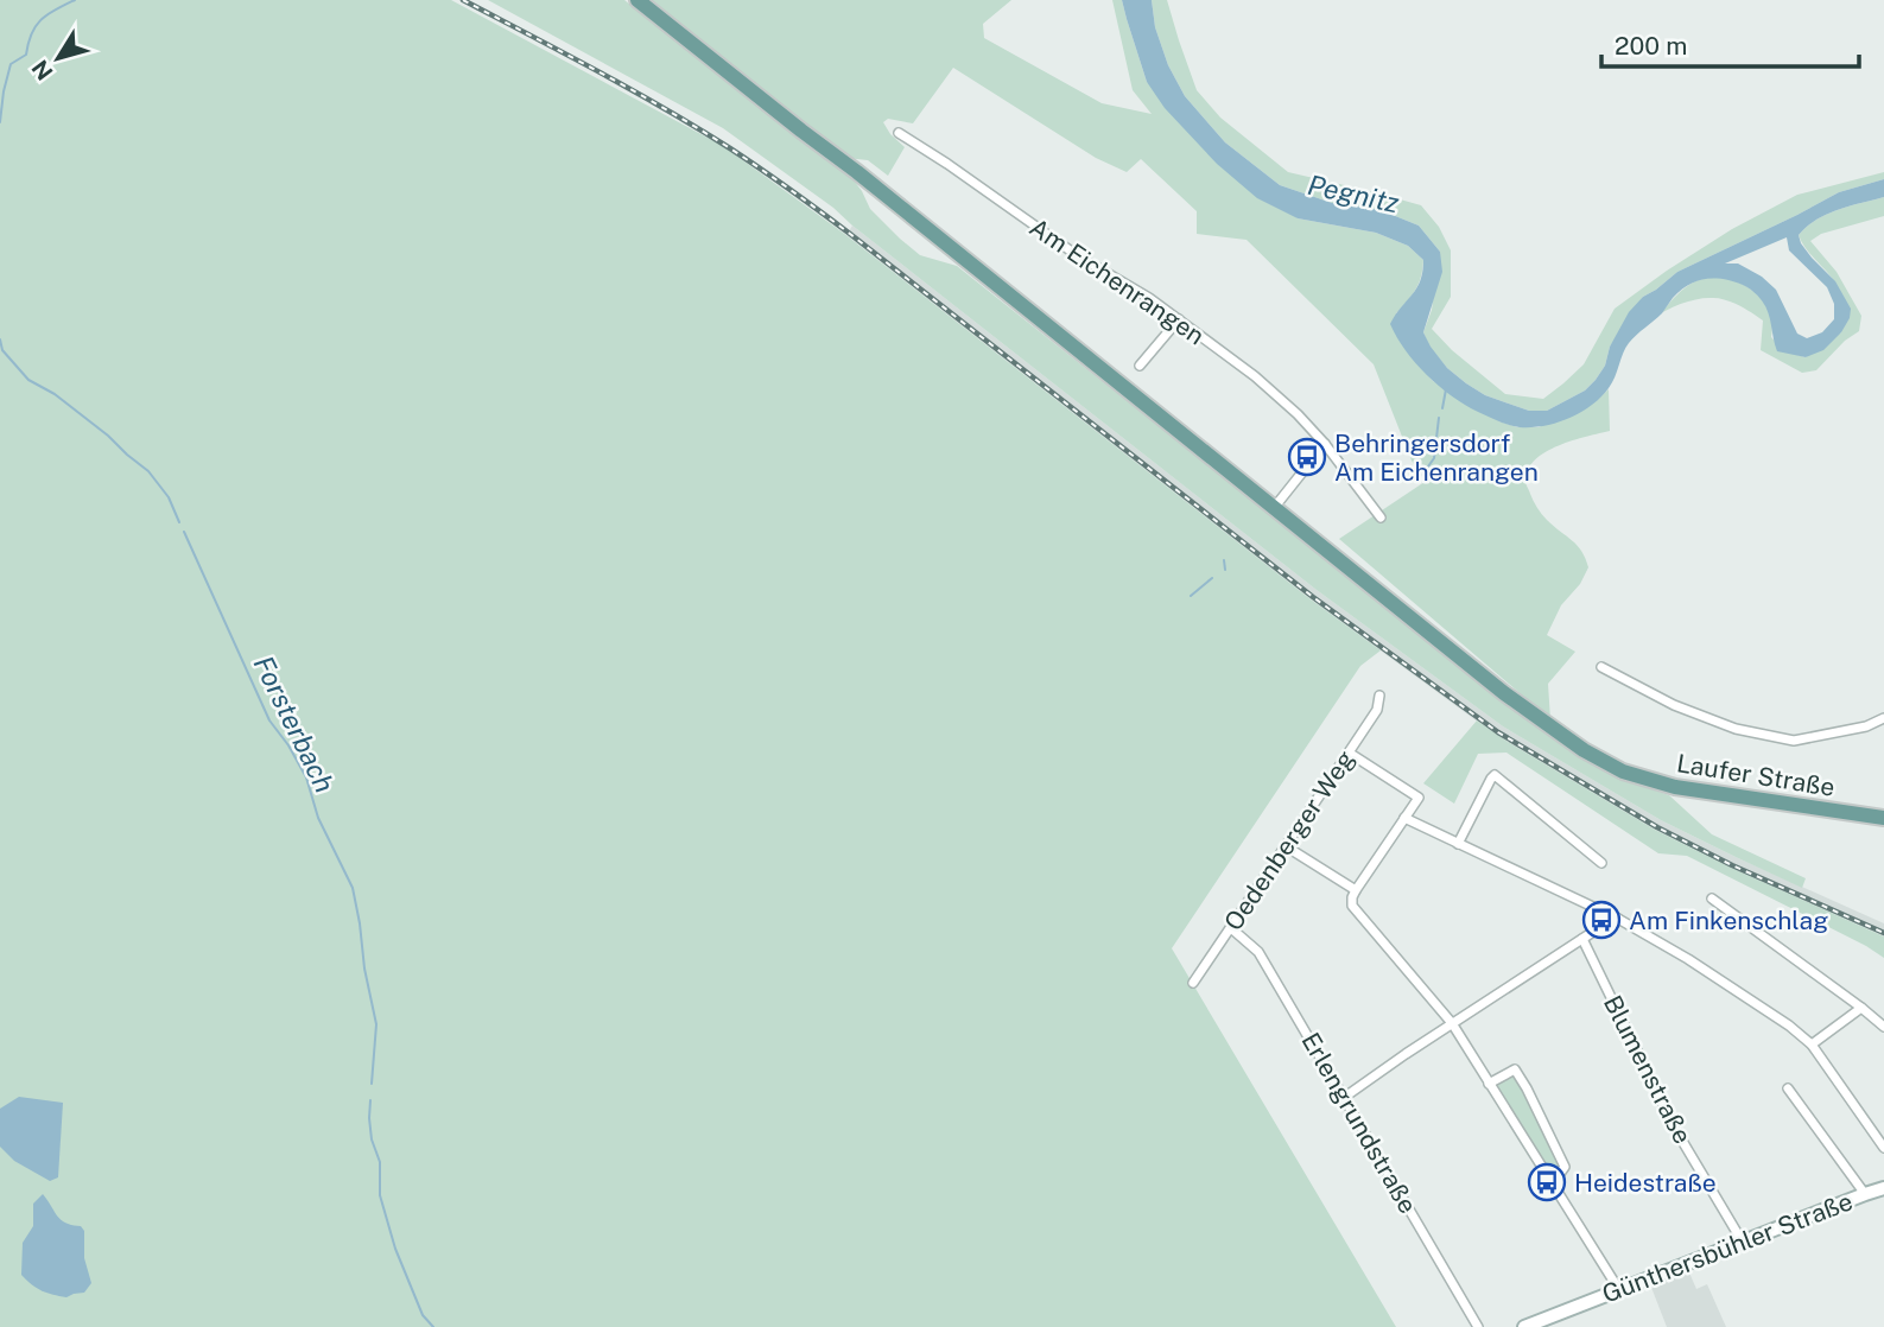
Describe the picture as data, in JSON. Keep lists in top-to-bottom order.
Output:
{
  "streets": {
    "main road": ["Laufer Straße"],
    "street": [
      "Am Eichenrangen",
      "Oedenberger Weg",
      "Blumenstraße",
      "Erlengrundstraße",
      "Günthersbühler Straße"
    ]
  },
  "crossings": [
    ["Oedenberger Weg", "Erlengrundstraße"],
    ["Blumenstraße", "Günthersbühler Straße"]
  ],
  "water": ["Pegnitz", "Forsterbach"],
  "places": {
    "bus stop": ["Behringersdorf Am Eichenrangen", "Am Finkenschlag", "Heidestraße"]
  },
  "scale_bar": "200 m",
  "north": "bottom left"
}
